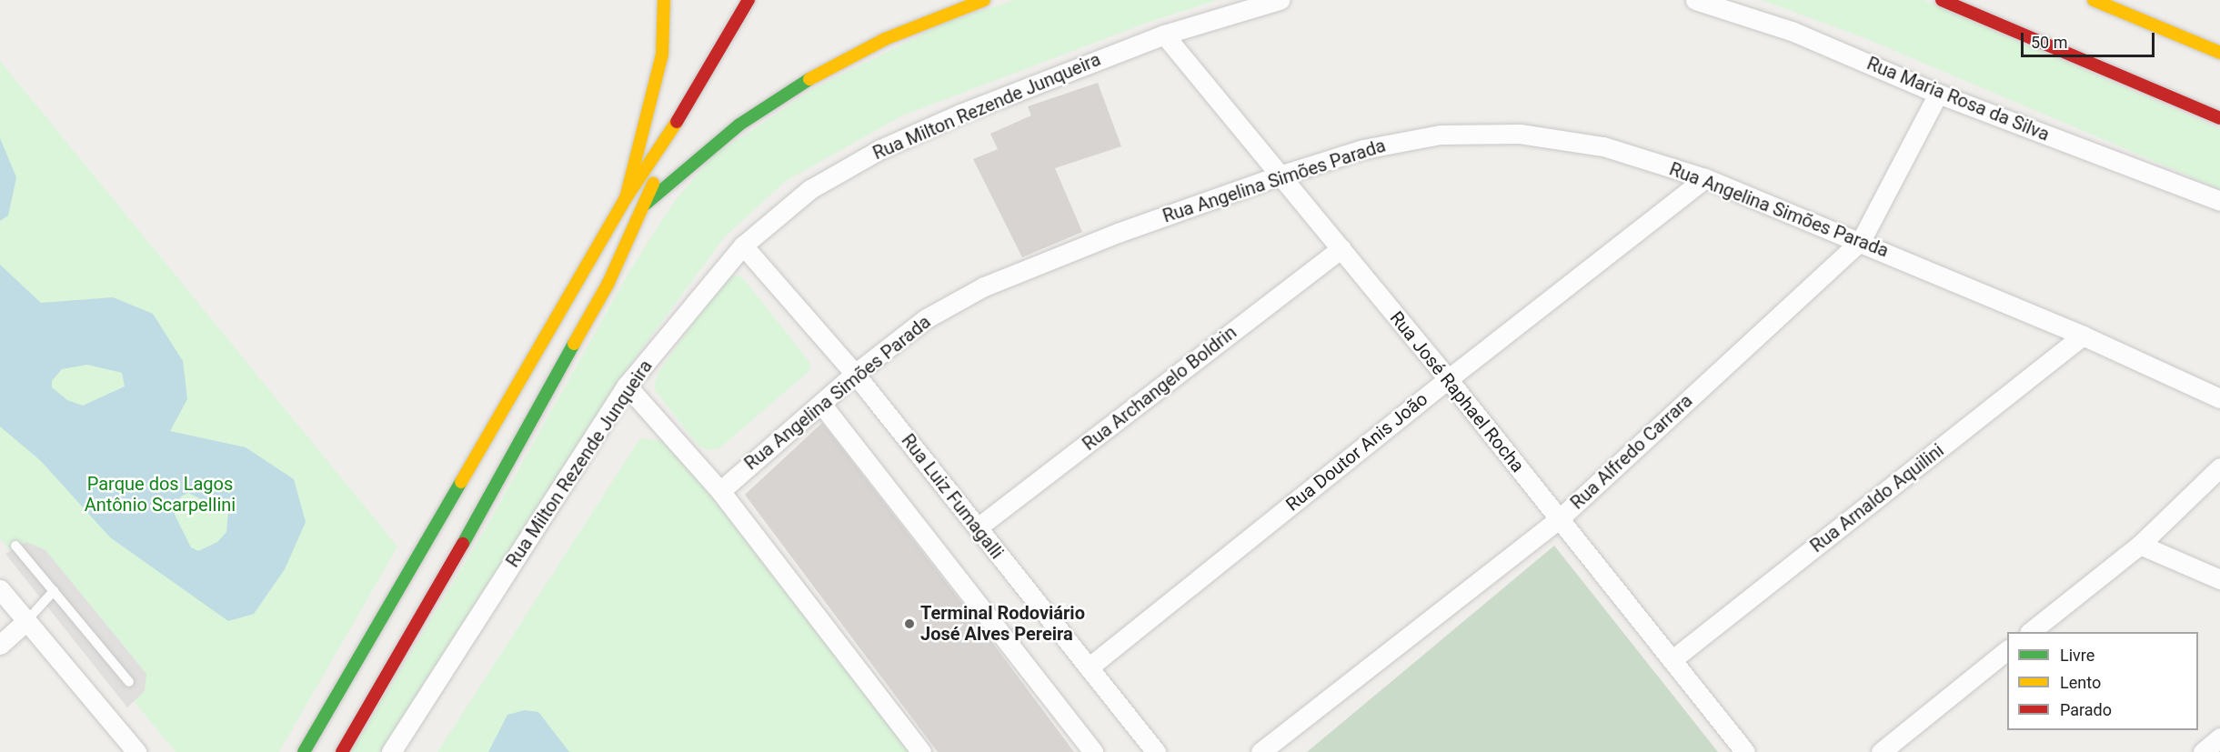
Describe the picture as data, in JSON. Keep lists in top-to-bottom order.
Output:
{
  "streets": {
    "street": [
      "Rua Maria Rosa da Silva",
      "Rua Milton Rezende Junqueira",
      "Rua Angelina Simões Parada",
      "Rua Archangelo Boldrin",
      "Rua José Raphael Rocha",
      "Rua Doutor Anis João",
      "Rua Alfredo Carrara",
      "Rua Luiz Fumagalli",
      "Rua Arnaldo Aquilini"
    ]
  },
  "crossings": [
    ["Rua Maria Rosa da Silva", "Rua Alfredo Carrara"],
    ["Rua Milton Rezende Junqueira", "Rua José Raphael Rocha"],
    ["Rua Milton Rezende Junqueira", "Rua Luiz Fumagalli"],
    ["Rua Angelina Simões Parada", "Rua José Raphael Rocha"],
    ["Rua Angelina Simões Parada", "Rua Doutor Anis João"],
    ["Rua Angelina Simões Parada", "Rua Alfredo Carrara"],
    ["Rua Angelina Simões Parada", "Rua Luiz Fumagalli"],
    ["Rua Angelina Simões Parada", "Rua Arnaldo Aquilini"],
    ["Rua Archangelo Boldrin", "Rua José Raphael Rocha"],
    ["Rua Archangelo Boldrin", "Rua Luiz Fumagalli"],
    ["Rua José Raphael Rocha", "Rua Doutor Anis João"],
    ["Rua José Raphael Rocha", "Rua Alfredo Carrara"],
    ["Rua José Raphael Rocha", "Rua Arnaldo Aquilini"],
    ["Rua Doutor Anis João", "Rua Luiz Fumagalli"]
  ],
  "parks": ["Parque dos Lagos Antônio Scarpellini"],
  "places": ["Terminal Rodoviário José Alves Pereira"],
  "legend": ["Livre", "Lento", "Parado"],
  "scale_bar": "50 m"
}
